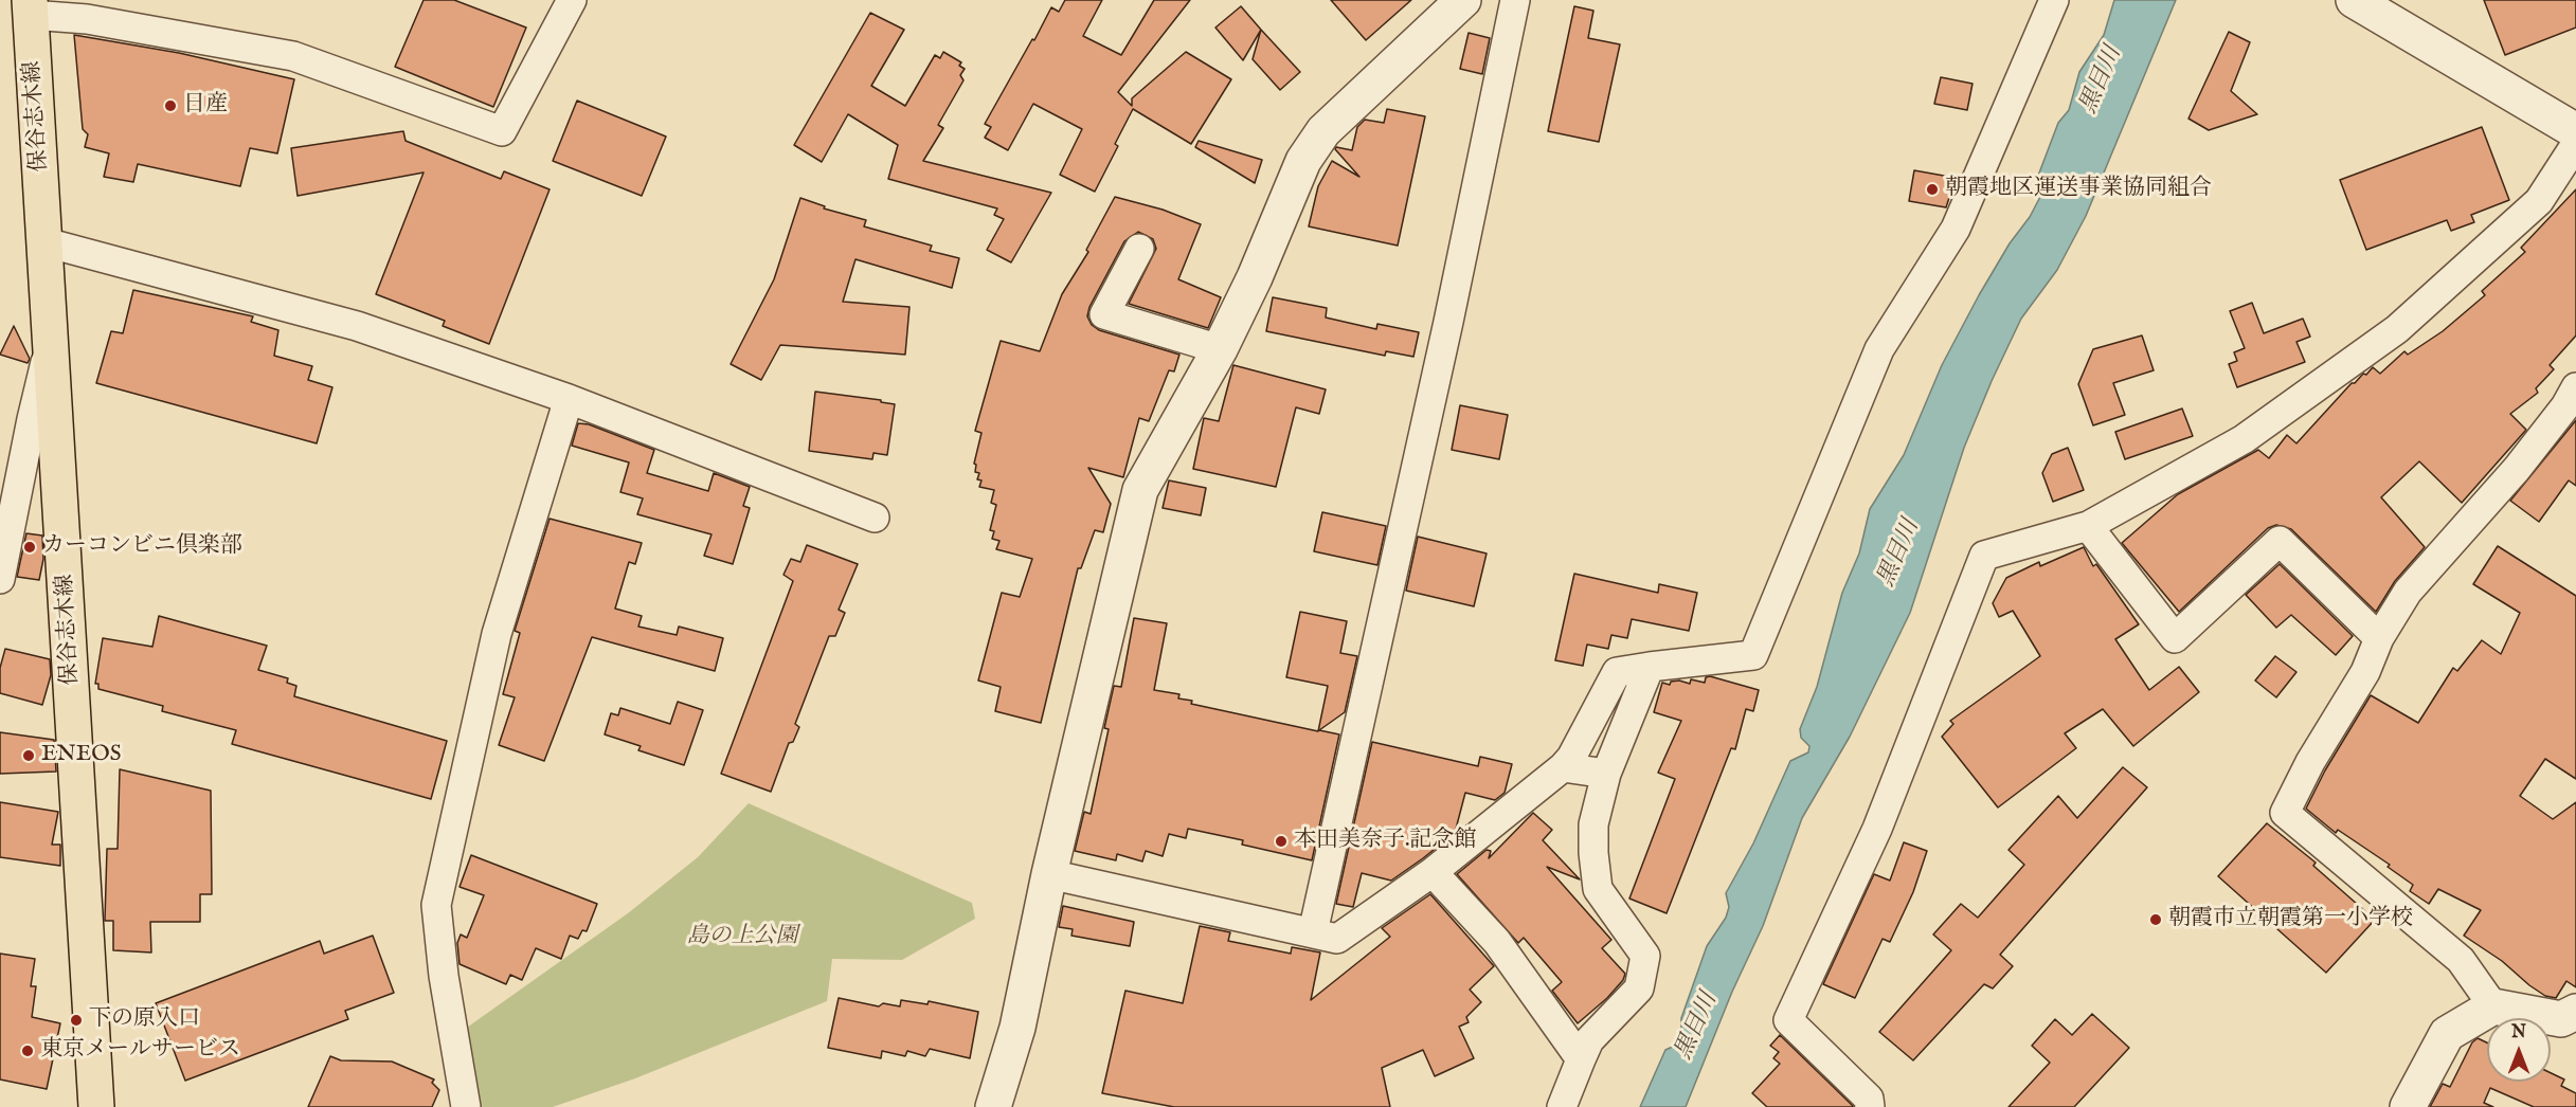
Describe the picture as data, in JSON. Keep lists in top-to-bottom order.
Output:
{
  "streets": {
    "main road": ["保谷志木線"]
  },
  "water": ["黒目川"],
  "parks": ["島の上公園"],
  "places": [
    "日産",
    "朝霞地区運送事業協同組合",
    "カーコンビニ倶楽部",
    "ENEOS",
    "本田美奈子.記念館",
    "朝霞市立朝霞第一小学校",
    "下の原入口",
    "東京メールサービス"
  ],
  "north": "top"
}
